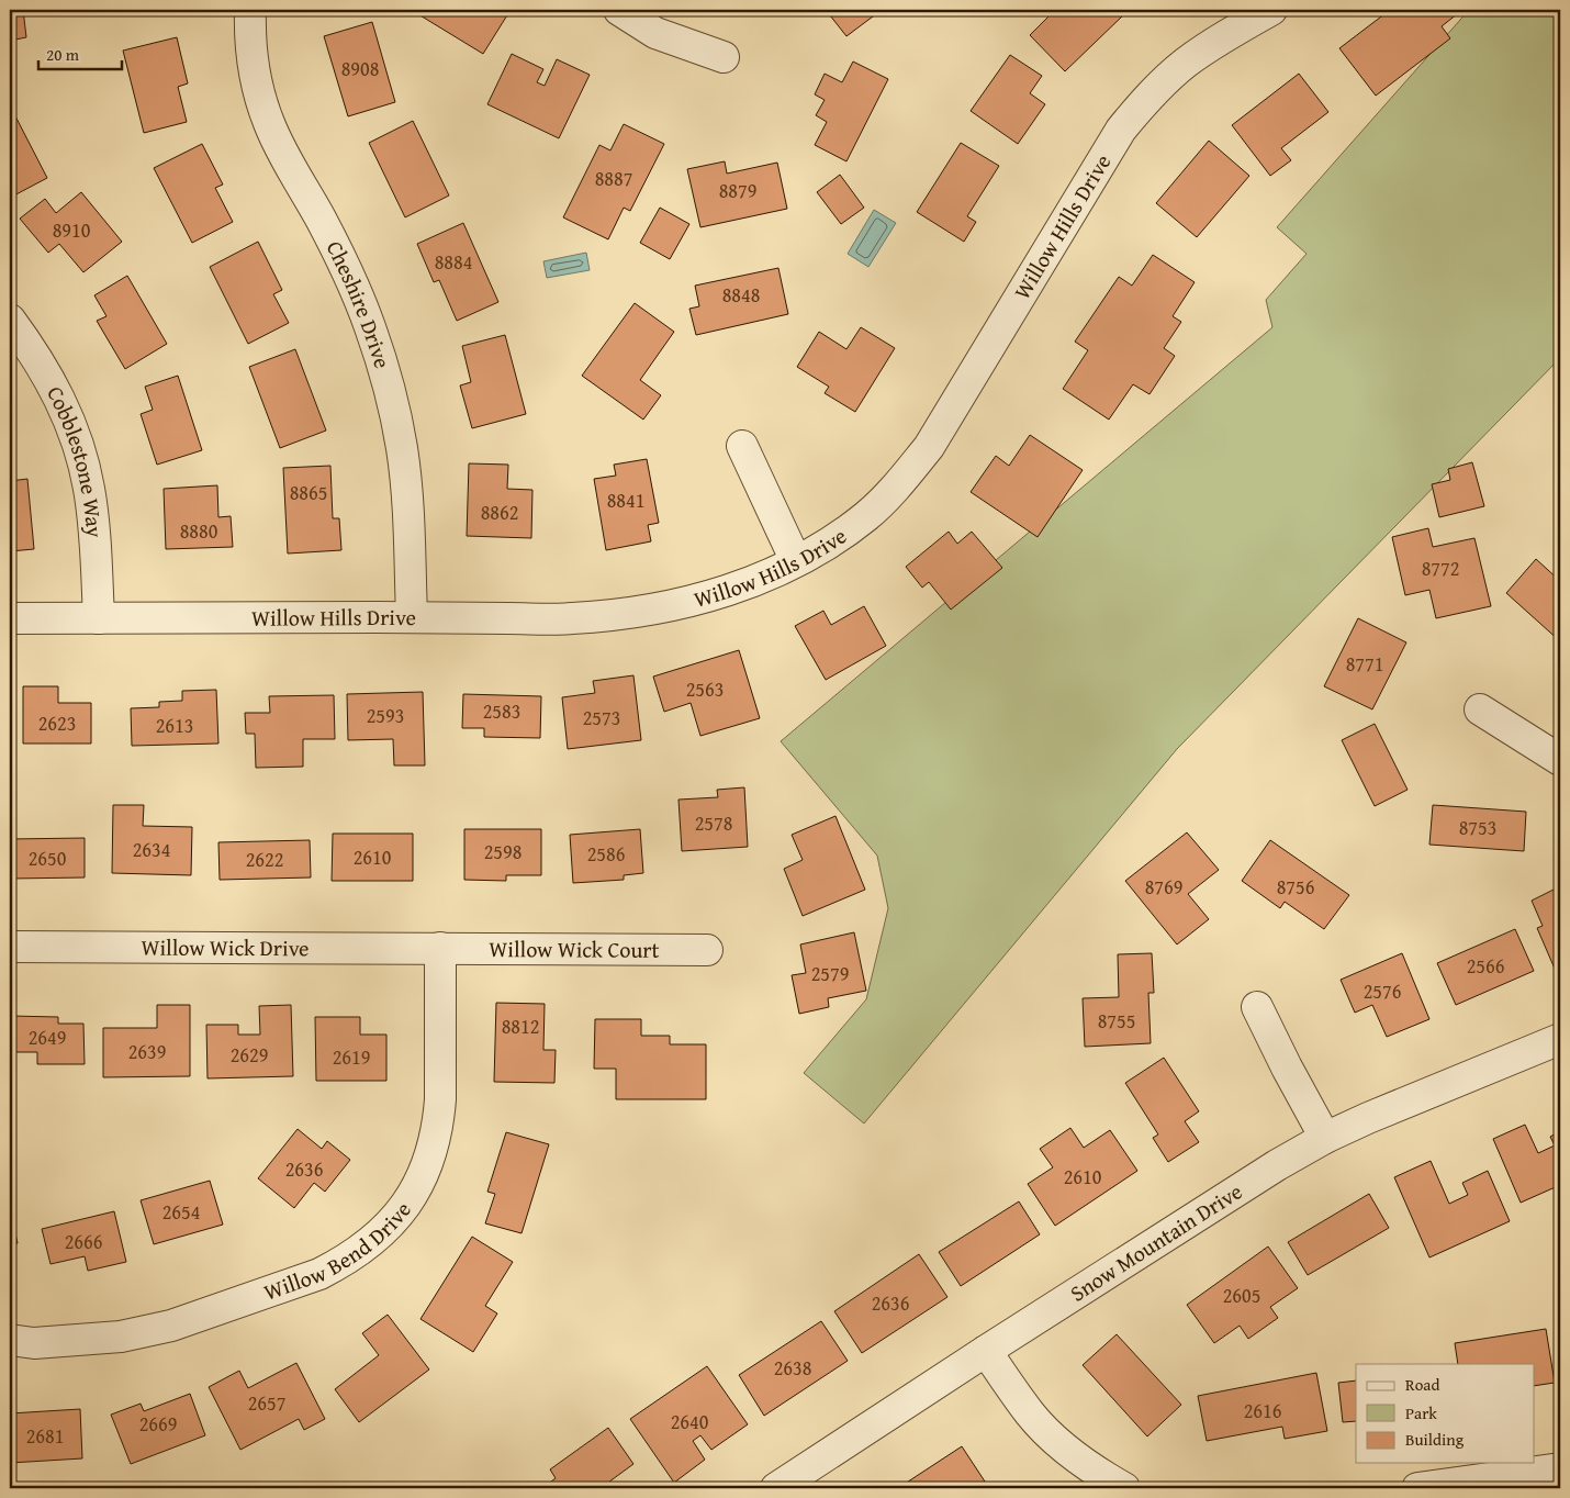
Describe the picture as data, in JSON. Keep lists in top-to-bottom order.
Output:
{
  "streets": {
    "street": [
      "Willow Hills Drive",
      "Cheshire Drive",
      "Cobblestone Way",
      "Willow Wick Drive",
      "Willow Wick Court",
      "Snow Mountain Drive",
      "Willow Bend Drive"
    ]
  },
  "crossings": [
    ["Willow Hills Drive", "Cheshire Drive"],
    ["Willow Hills Drive", "Cobblestone Way"],
    ["Willow Wick Drive", "Willow Wick Court"],
    ["Willow Wick Drive", "Willow Bend Drive"],
    ["Willow Wick Court", "Willow Bend Drive"]
  ],
  "house_numbers": [
    "8908",
    "8887",
    "8879",
    "8910",
    "8884",
    "8848",
    "8865",
    "8841",
    "8862",
    "8880",
    "8772",
    "8771",
    "2563",
    "2583",
    "2593",
    "2573",
    "2623",
    "2613",
    "2578",
    "8753",
    "2634",
    "2598",
    "2586",
    "2610",
    "2650",
    "2622",
    "8769",
    "8756",
    "2566",
    "2579",
    "2576",
    "8755",
    "8812",
    "2649",
    "2639",
    "2629",
    "2619",
    "2636",
    "2610",
    "2654",
    "2666",
    "2605",
    "2636",
    "2638",
    "2657",
    "2616",
    "2640",
    "2669",
    "2681"
  ],
  "legend": ["Road", "Park", "Building"],
  "scale_bar": "20 m"
}
